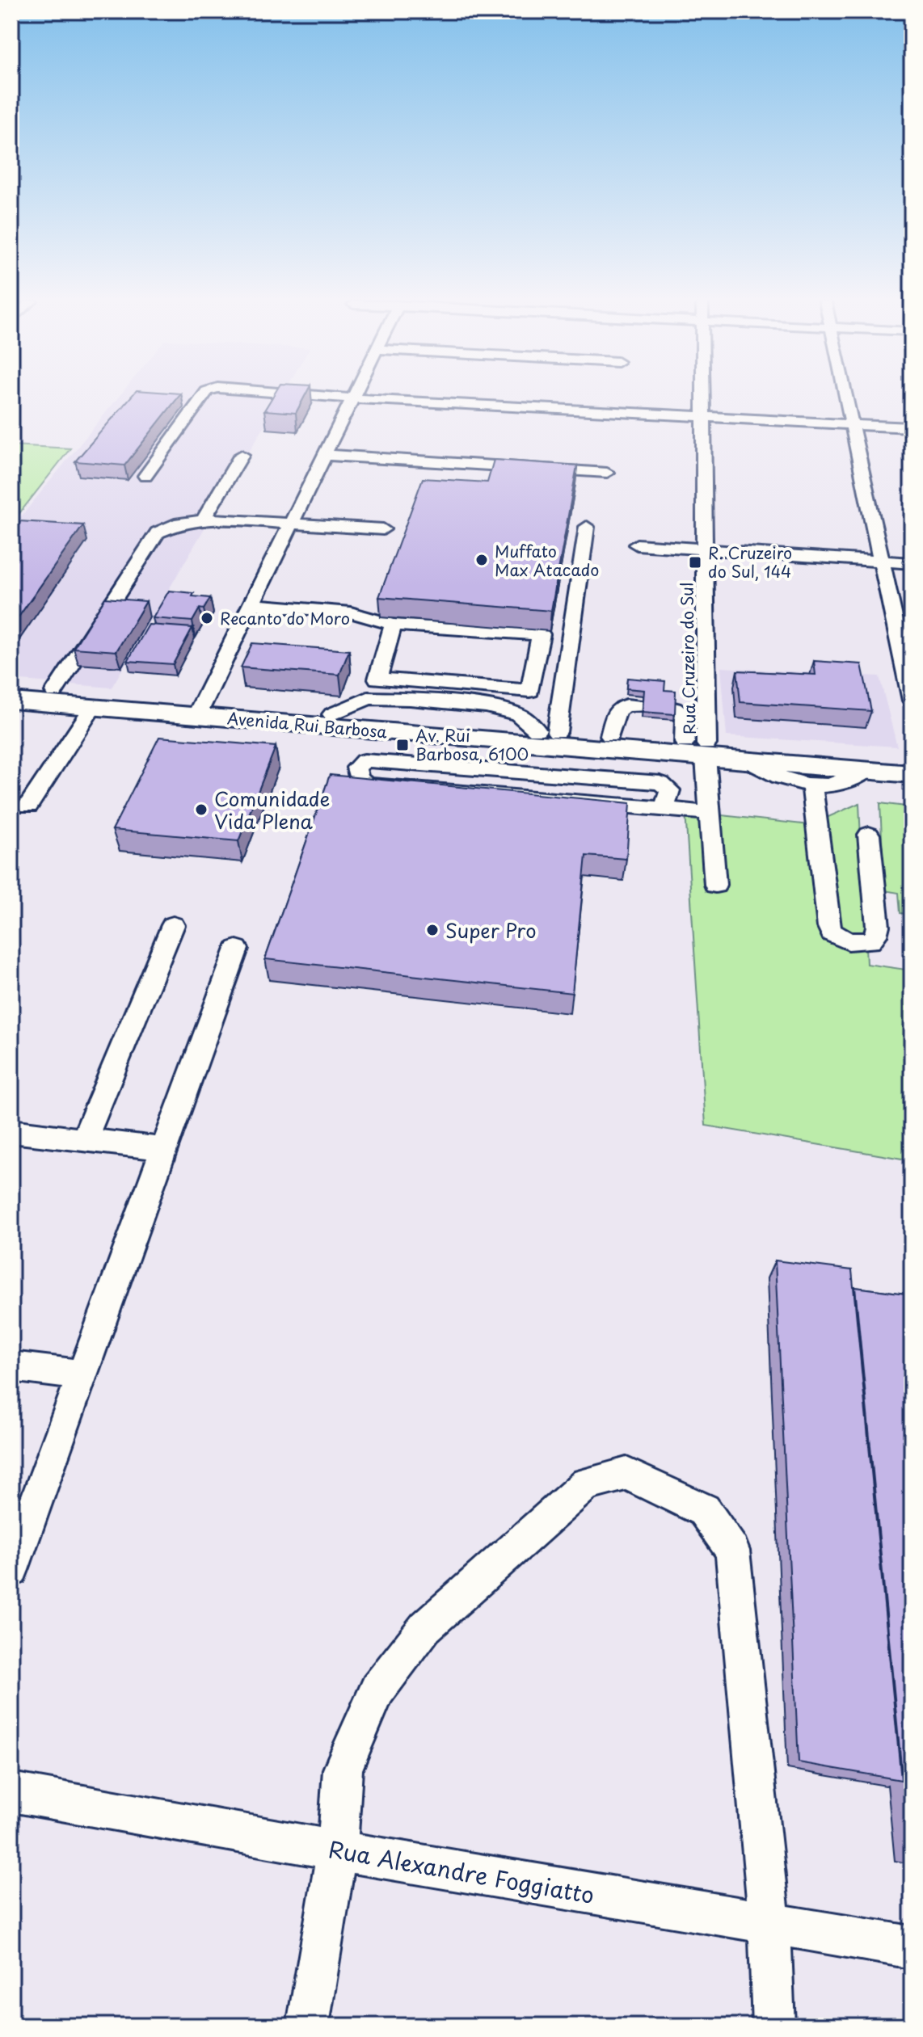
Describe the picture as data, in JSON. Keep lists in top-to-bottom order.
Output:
{
  "streets": {
    "main road": ["Avenida Rui Barbosa"],
    "street": ["Rua Cruzeiro do Sul", "Rua Alexandre Foggiatto"]
  },
  "crossings": [
    ["Rua Cruzeiro do Sul", "Avenida Rui Barbosa"]
  ],
  "places": {
    "other": [
      "Muffato Max Atacado",
      "Recanto do Moro",
      "Comunidade Vida Plena",
      "Super Pro"
    ],
    "transit": ["R. Cruzeiro do Sul, 144", "Av. Rui Barbosa, 6100"]
  }
}
